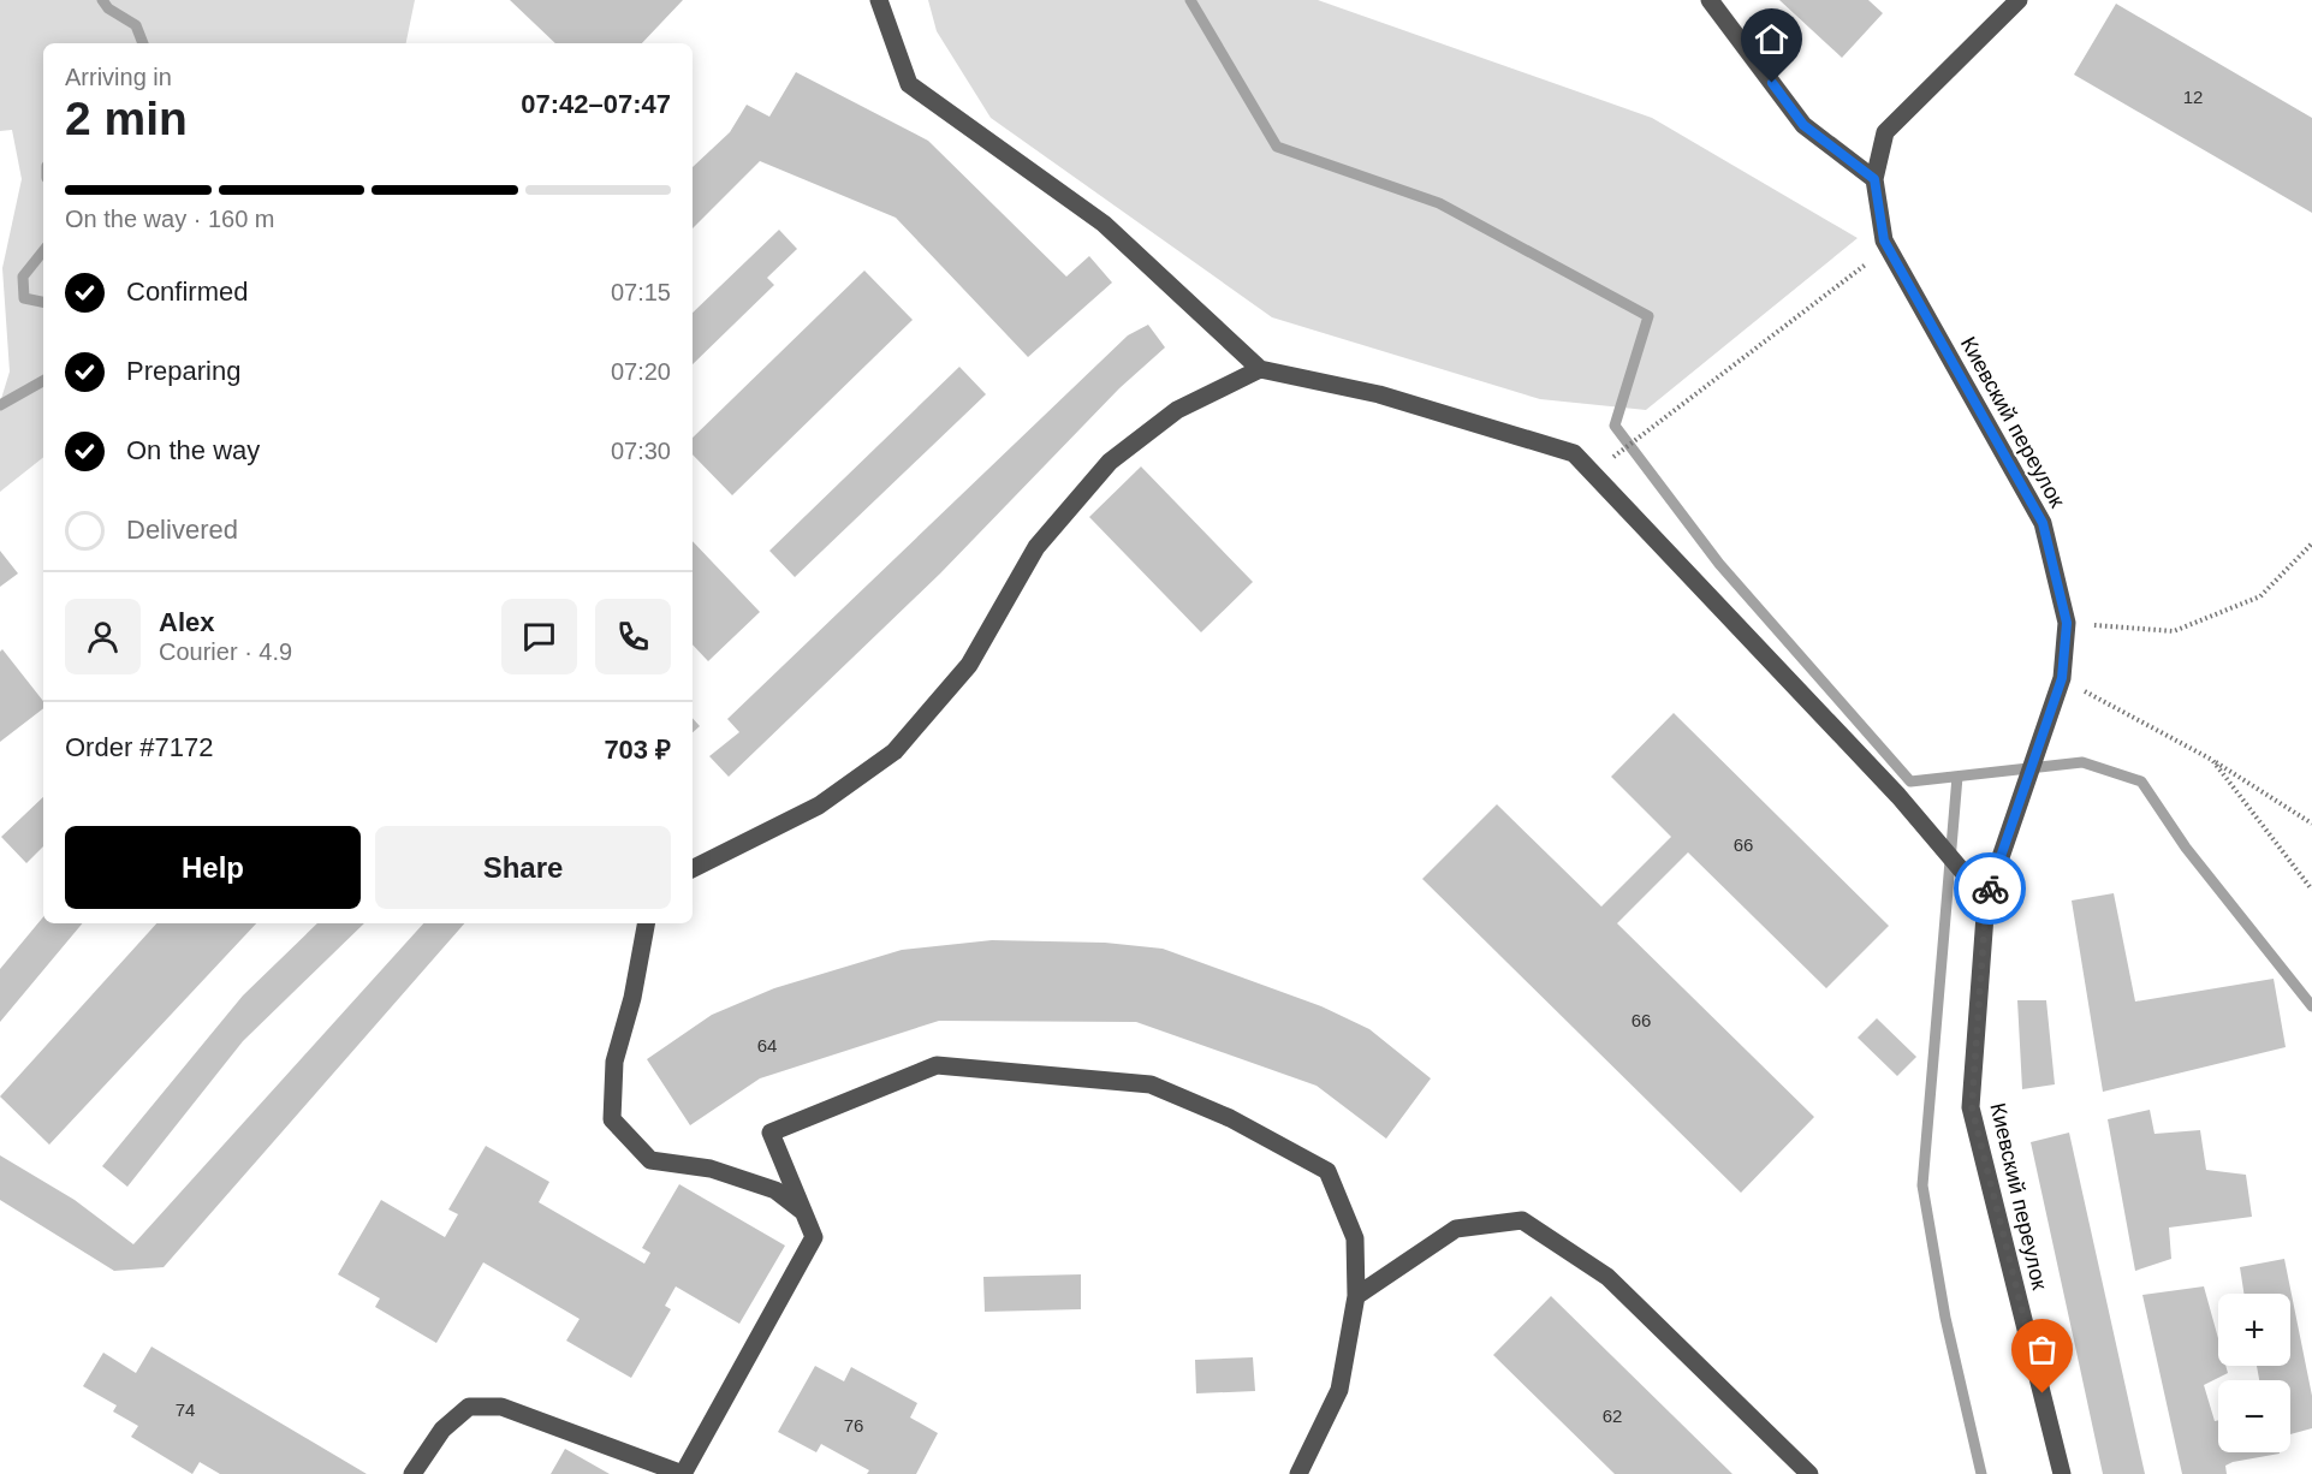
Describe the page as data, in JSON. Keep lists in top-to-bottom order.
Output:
{
  "streets": {
    "street": ["Киевский переулок"]
  },
  "house_numbers": [
    "12",
    "66",
    "66",
    "64",
    "74",
    "62",
    "76"
  ],
  "page": {
    "heading": ["2 min", "Arriving in", "07:42–07:47"],
    "panel": [
      "Alex",
      "Courier · 4.9",
      "Order #7172",
      "703 ₽"
    ],
    "bar": "On the way · 160 m",
    "list": [
      ["Confirmed", "07:15"],
      ["Preparing", "07:20"],
      ["On the way", "07:30"],
      "Delivered"
    ],
    "buttons": ["Help", "Share"],
    "map_buttons": ["+", "−"]
  }
}
